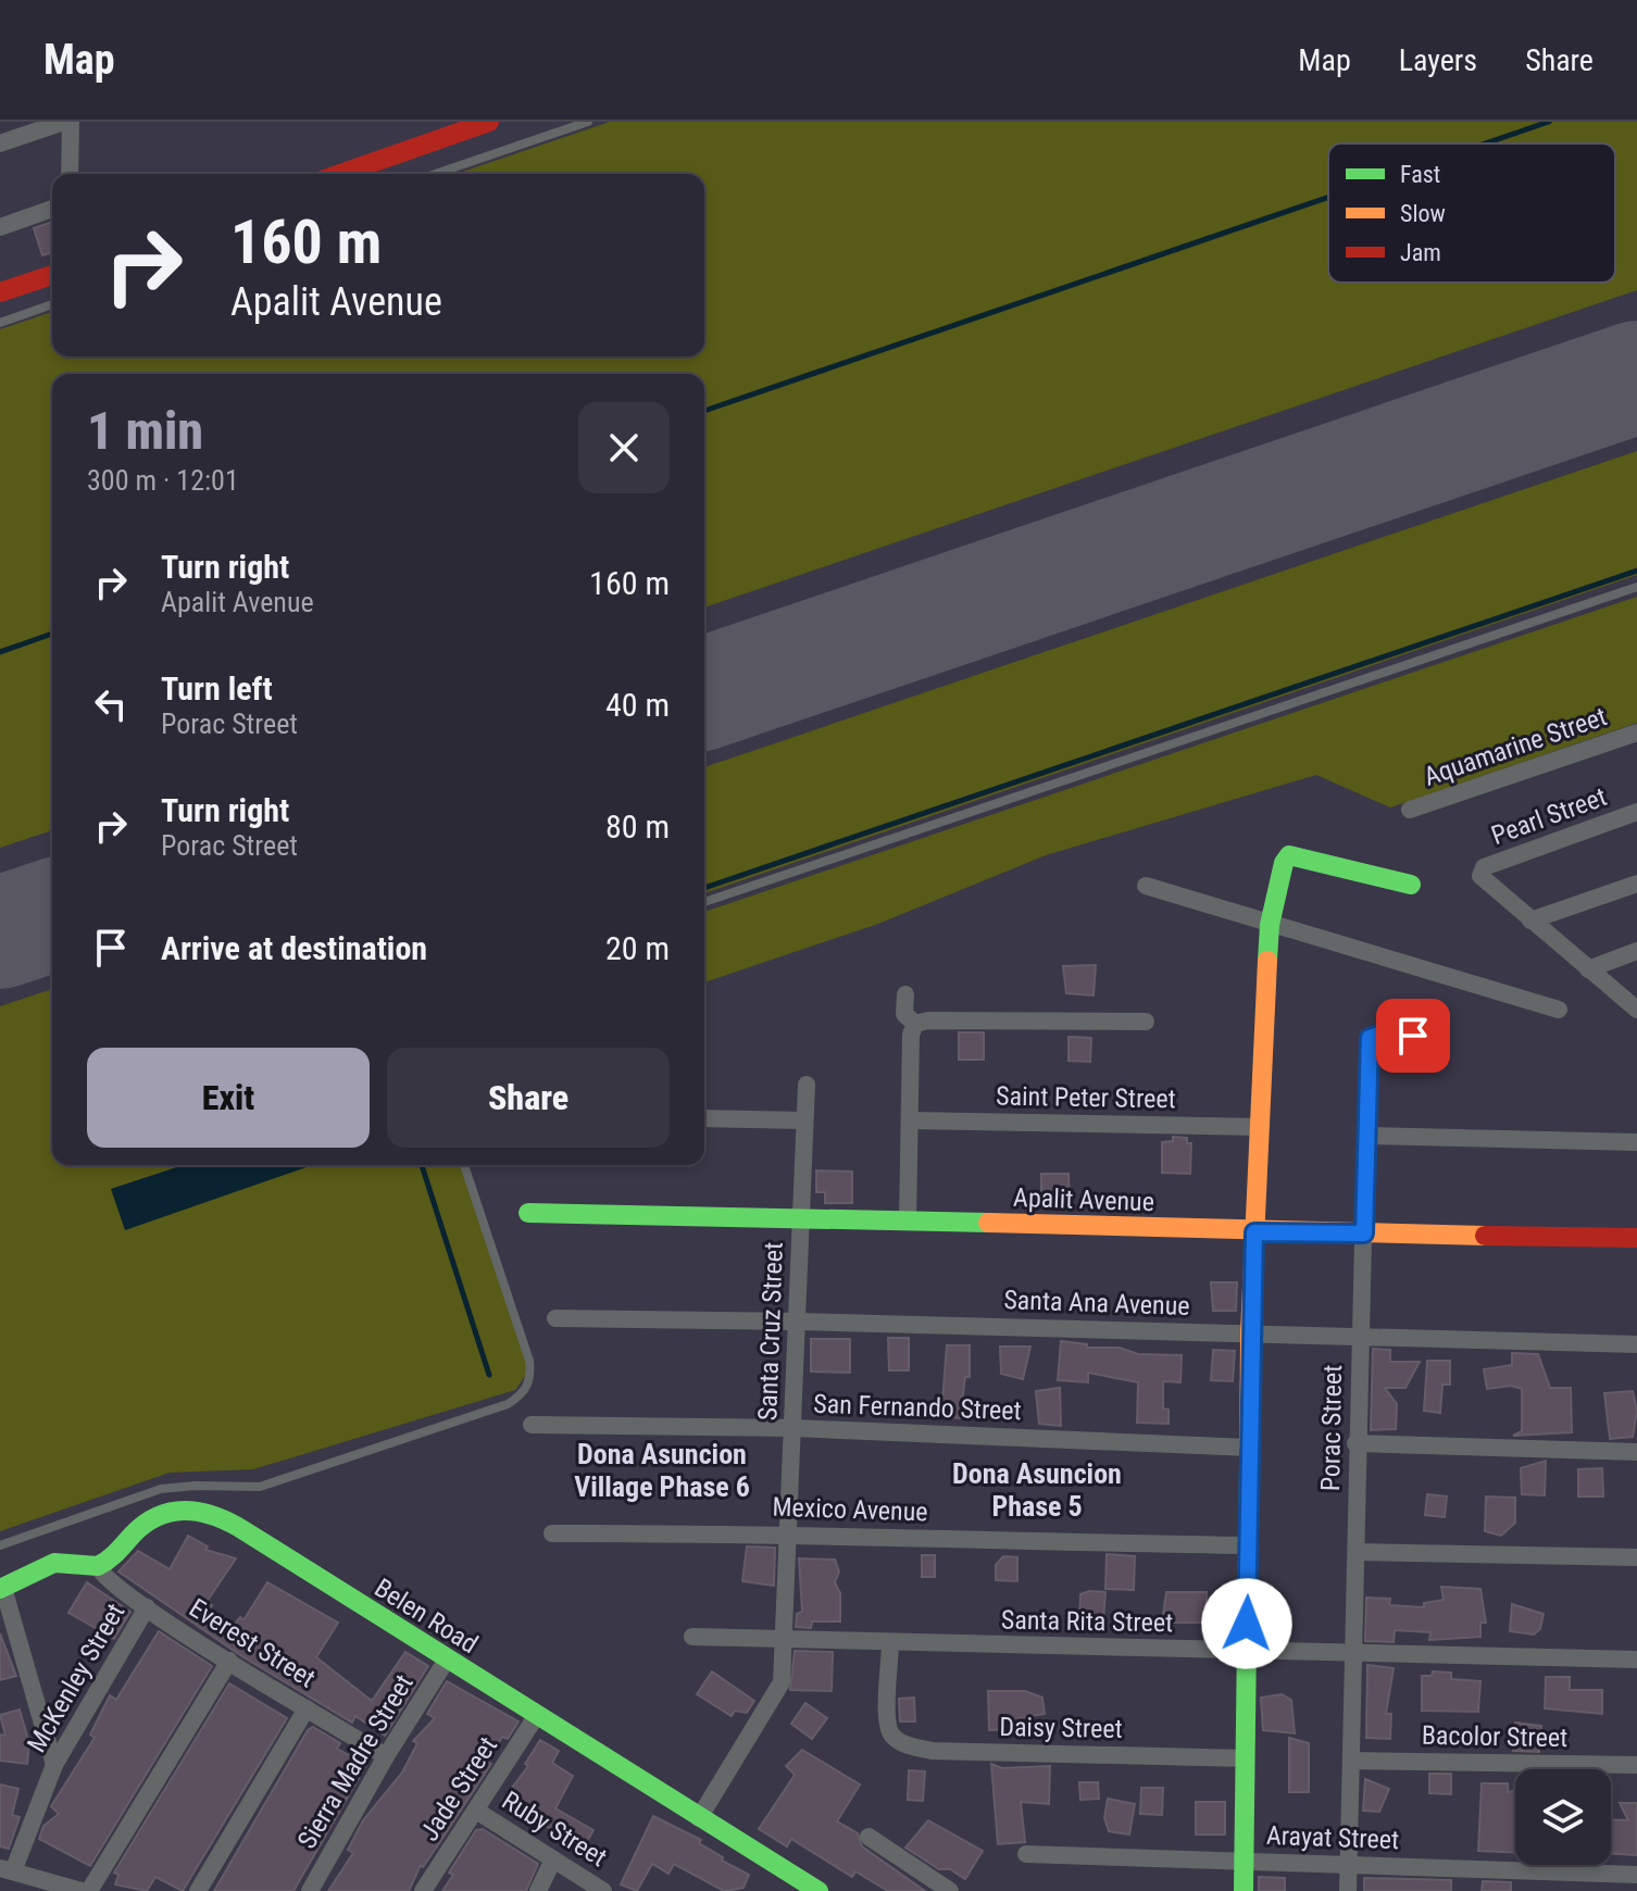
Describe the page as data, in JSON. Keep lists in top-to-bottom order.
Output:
{
  "streets": {
    "street": [
      "Aquamarine Street",
      "Pearl Street",
      "Saint Peter Street",
      "Apalit Avenue",
      "Santa Ana Avenue",
      "Santa Cruz Street",
      "San Fernando Street",
      "Porac Street",
      "Mexico Avenue",
      "Belen Road",
      "Santa Rita Street",
      "Everest Street",
      "McKenley Street",
      "Daisy Street",
      "Bacolor Street",
      "Sierra Madre Street",
      "Jade Street",
      "Ruby Street",
      "Arayat Street"
    ]
  },
  "crossings": [
    ["Apalit Avenue", "Santa Cruz Street"],
    ["Apalit Avenue", "Porac Street"],
    ["Santa Ana Avenue", "Santa Cruz Street"],
    ["Santa Ana Avenue", "Porac Street"],
    ["Santa Cruz Street", "San Fernando Street"],
    ["Santa Cruz Street", "Mexico Avenue"],
    ["Santa Cruz Street", "Belen Road"],
    ["Santa Cruz Street", "Santa Rita Street"],
    ["Porac Street", "Santa Rita Street"],
    ["Porac Street", "Bacolor Street"],
    ["Porac Street", "Arayat Street"],
    ["Belen Road", "Everest Street"],
    ["Belen Road", "Sierra Madre Street"],
    ["Belen Road", "Jade Street"],
    ["Santa Rita Street", "Daisy Street"],
    ["Everest Street", "McKenley Street"],
    ["Everest Street", "Sierra Madre Street"],
    ["Jade Street", "Ruby Street"]
  ],
  "districts": ["Dona Asuncion Village Phase 6", "Dona Asuncion Phase 5"],
  "legend": ["Fast", "Slow", "Jam"],
  "page": {
    "header": "Map",
    "nav": ["Map", "Layers", "Share"],
    "turn": ["160 m", "Apalit Avenue"],
    "heading": ["1 min", "300 m · 12:01"],
    "list": [
      {
        "name": "Turn right",
        "note": "Apalit Avenue",
        "value": "160 m"
      },
      {
        "name": "Turn left",
        "note": "Porac Street",
        "value": "40 m"
      },
      {
        "name": "Turn right",
        "note": "Porac Street",
        "value": "80 m"
      },
      {
        "name": "Arrive at destination",
        "value": "20 m"
      }
    ],
    "buttons": ["Exit", "Share"]
  }
}
